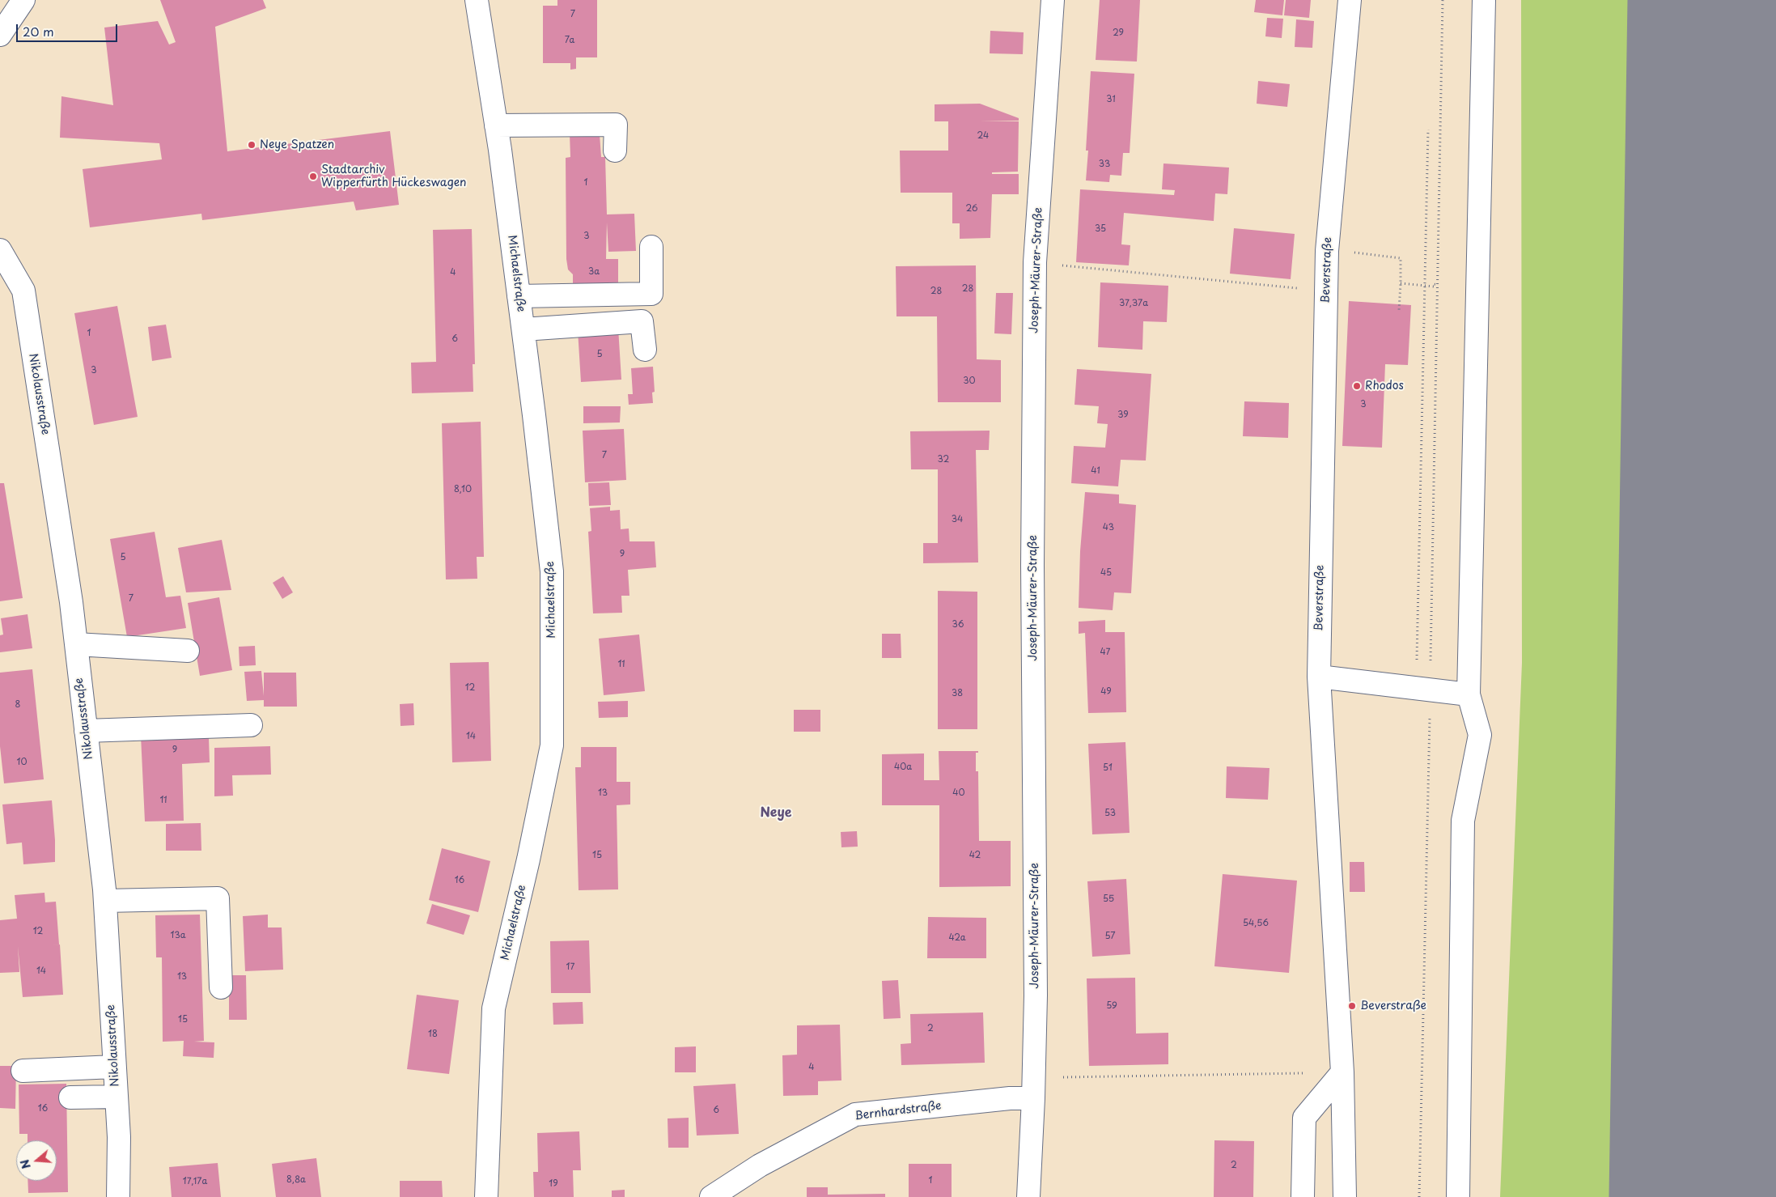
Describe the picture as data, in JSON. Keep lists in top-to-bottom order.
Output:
{
  "streets": {
    "street": [
      "Joseph-Mäurer-Straße",
      "Beverstraße",
      "Michaelstraße",
      "Nikolausstraße",
      "Bernhardstraße"
    ]
  },
  "crossings": [
    ["Joseph-Mäurer-Straße", "Bernhardstraße"]
  ],
  "districts": ["Neye"],
  "places": [
    "Neye Spatzen",
    "Stadtarchiv Wipperfürth Hückeswagen",
    "Rhodos",
    "Beverstraße"
  ],
  "house_numbers": [
    "7",
    "29",
    "7a",
    "31",
    "24",
    "33",
    "1",
    "26",
    "35",
    "3",
    "3a",
    "4",
    "28",
    "28",
    "37,37a",
    "1",
    "6",
    "5",
    "3",
    "30",
    "3",
    "39",
    "7",
    "32",
    "41",
    "8,10",
    "34",
    "43",
    "9",
    "5",
    "45",
    "7",
    "36",
    "47",
    "11",
    "12",
    "49",
    "38",
    "8",
    "14",
    "9",
    "10",
    "40a",
    "51",
    "13",
    "40",
    "11",
    "53",
    "15",
    "42",
    "16",
    "55",
    "54,56",
    "12",
    "13a",
    "57",
    "42a",
    "17",
    "14",
    "13",
    "59",
    "15",
    "2",
    "18",
    "4",
    "16",
    "6",
    "2",
    "8,8a",
    "1",
    "17,17a",
    "19"
  ],
  "scale_bar": "20 m",
  "north": "left"
}
